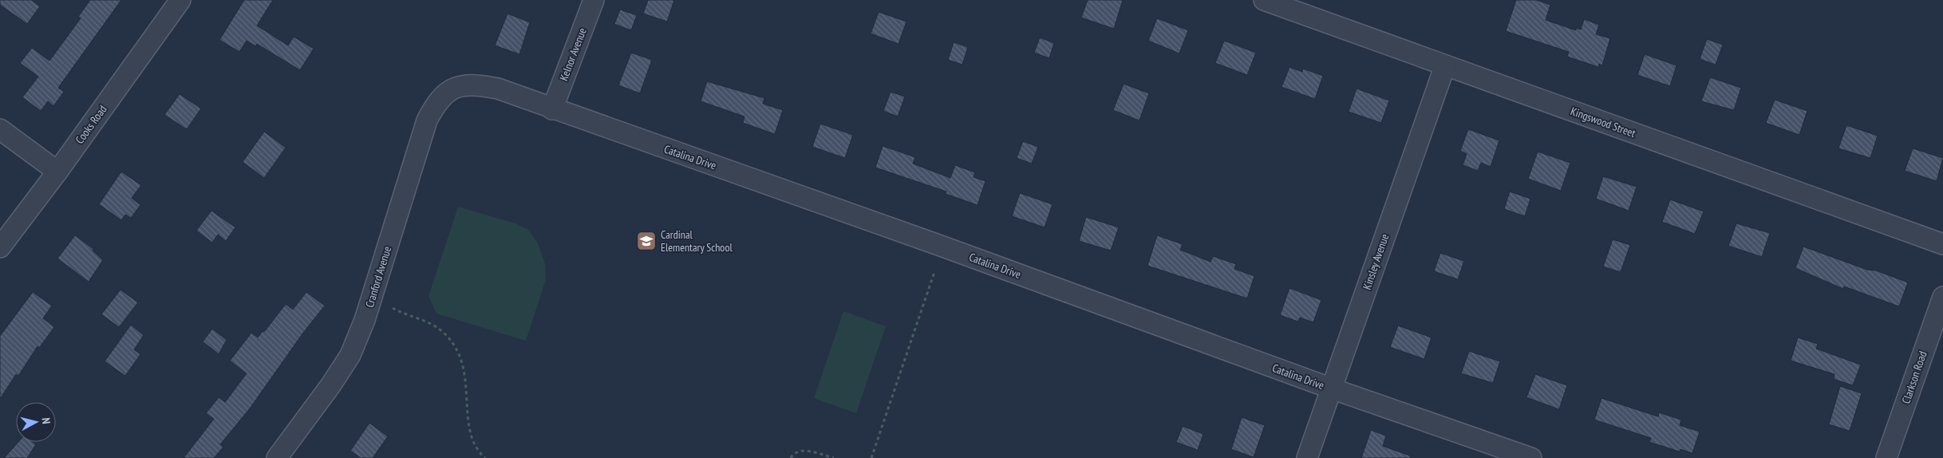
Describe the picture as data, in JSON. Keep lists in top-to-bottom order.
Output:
{
  "streets": {
    "street": [
      "Kelnor Avenue",
      "Kingswood Street",
      "Cooks Road",
      "Catalina Drive",
      "Kinsley Avenue",
      "Cranford Avenue",
      "Clarkson Road"
    ]
  },
  "crossings": [
    ["Kelnor Avenue", "Catalina Drive"],
    ["Kingswood Street", "Kinsley Avenue"],
    ["Catalina Drive", "Kinsley Avenue"],
    ["Catalina Drive", "Cranford Avenue"]
  ],
  "places": {
    "school or university": ["Cardinal Elementary School"]
  },
  "north": "right"
}
